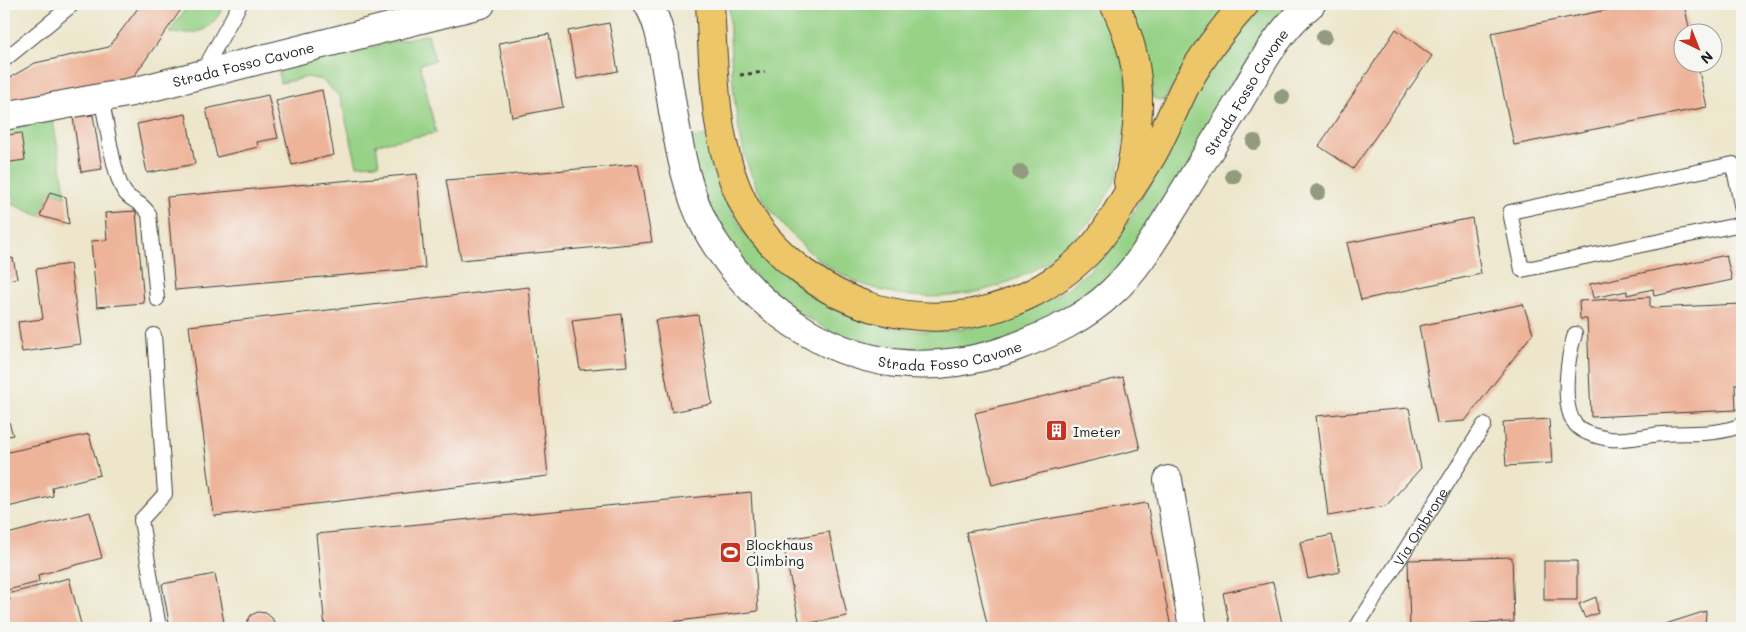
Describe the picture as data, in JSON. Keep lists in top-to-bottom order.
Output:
{
  "streets": {
    "street": ["Strada Fosso Cavone"],
    "lane": ["Via Ombrone"]
  },
  "places": {
    "building": ["Imeter"],
    "sports": ["Blockhaus Climbing"]
  },
  "north": "bottom right"
}
